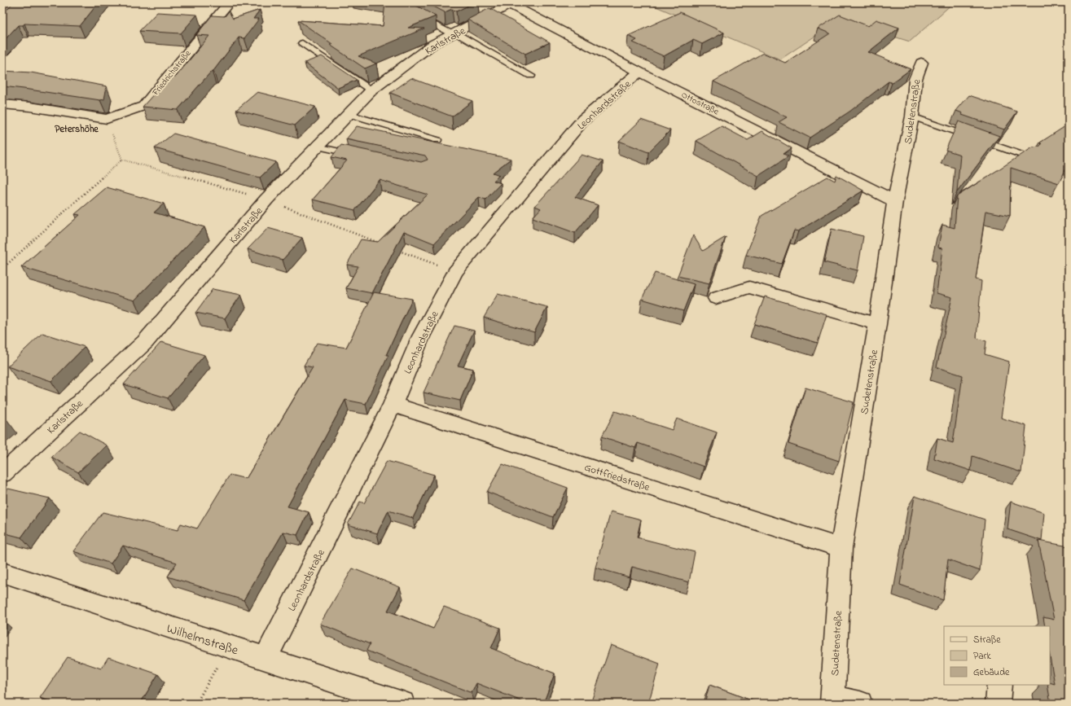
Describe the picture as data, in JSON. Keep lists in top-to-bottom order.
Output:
{
  "streets": {
    "street": [
      "Karlstraße",
      "Friedrichstraße",
      "Ottostraße",
      "Leonhardstraße",
      "Sudetenstraße",
      "Gottfriedstraße",
      "Wilhelmstraße"
    ]
  },
  "crossings": [
    ["Karlstraße", "Ottostraße"],
    ["Ottostraße", "Leonhardstraße"],
    ["Ottostraße", "Sudetenstraße"],
    ["Leonhardstraße", "Gottfriedstraße"],
    ["Leonhardstraße", "Wilhelmstraße"],
    ["Sudetenstraße", "Gottfriedstraße"]
  ],
  "districts": ["Petershöhe"],
  "legend": ["Straße", "Park", "Gebäude"]
}
